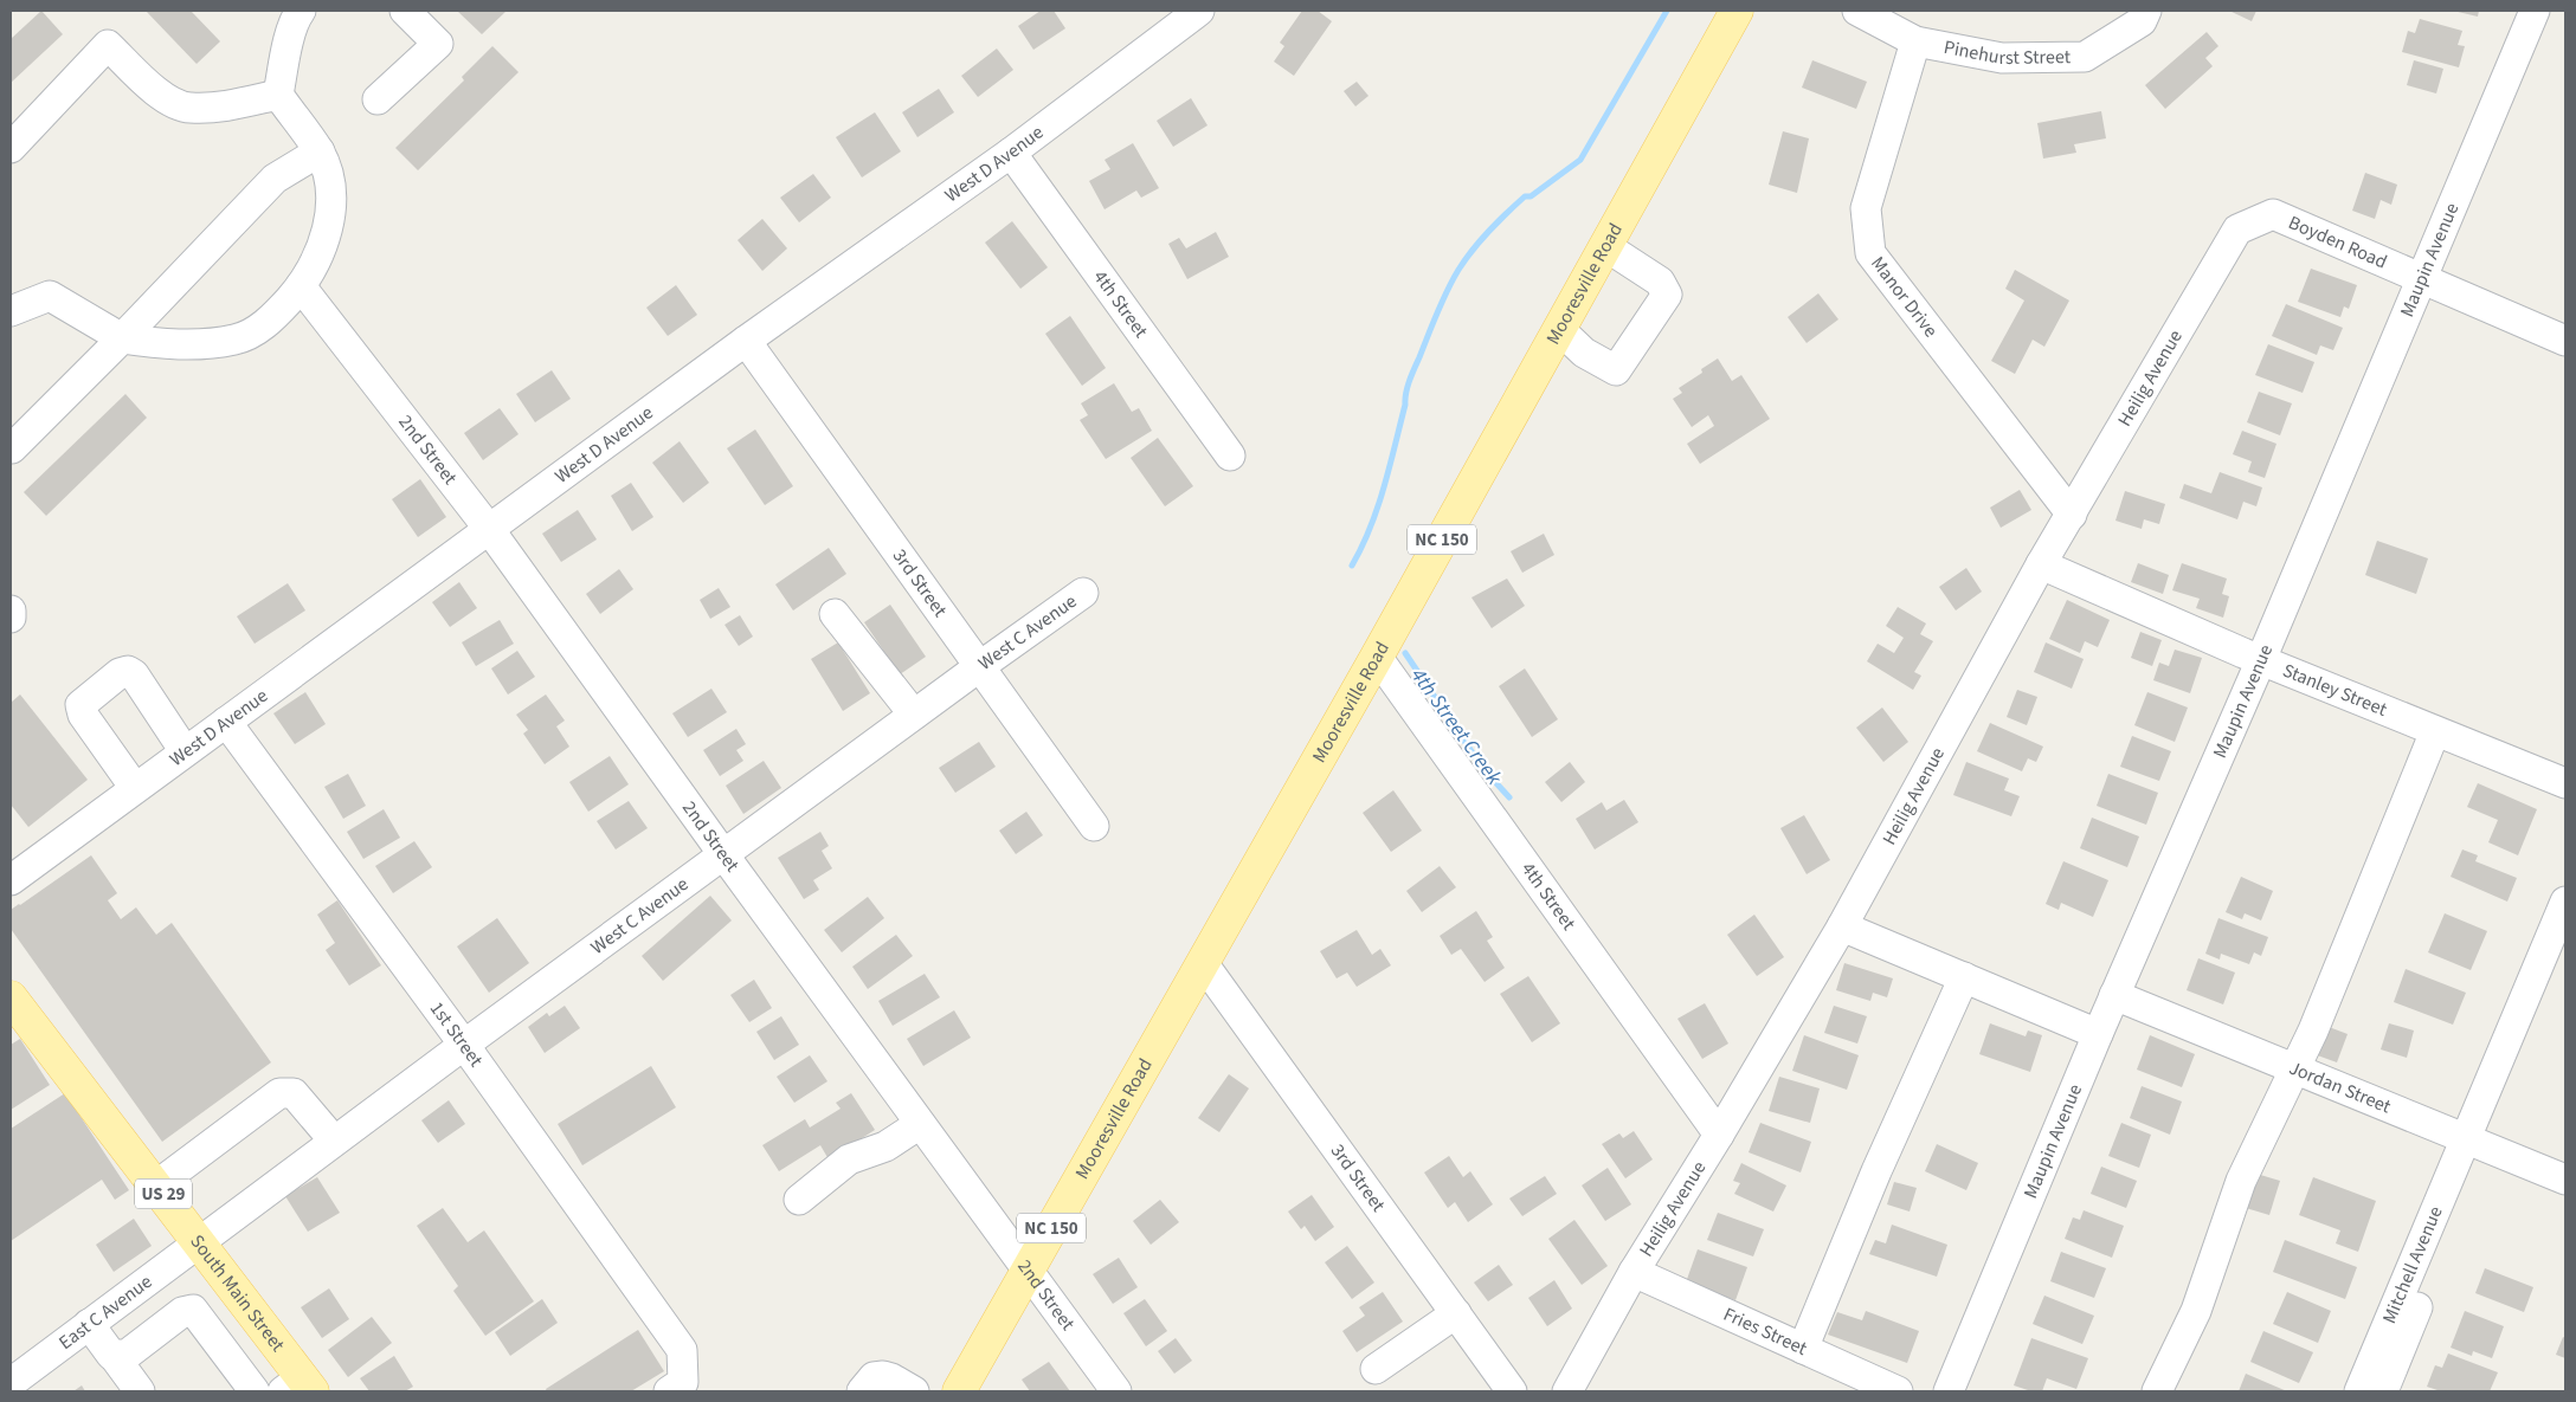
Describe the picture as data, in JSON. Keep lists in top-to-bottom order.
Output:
{
  "streets": {
    "main road": [
      "Mooresville Road",
      "NC 150",
      "US 29",
      "South Main Street"
    ],
    "street": [
      "Pinehurst Street",
      "West D Avenue",
      "Boyden Road",
      "Maupin Avenue",
      "Manor Drive",
      "4th Street",
      "Heilig Avenue",
      "2nd Street",
      "3rd Street",
      "West C Avenue",
      "Stanley Street",
      "1st Street",
      "Jordan Street",
      "Mitchell Avenue",
      "East C Avenue",
      "Fries Street"
    ]
  },
  "crossings": [
    ["Pinehurst Street", "Manor Drive"],
    ["West D Avenue", "4th Street"],
    ["West D Avenue", "2nd Street"],
    ["West D Avenue", "3rd Street"],
    ["West D Avenue", "1st Street"],
    ["Boyden Road", "Maupin Avenue"],
    ["Boyden Road", "Heilig Avenue"],
    ["Maupin Avenue", "Stanley Street"],
    ["Maupin Avenue", "Jordan Street"],
    ["Mooresville Road", "4th Street"],
    ["Mooresville Road", "2nd Street"],
    ["Mooresville Road", "3rd Street"],
    ["Manor Drive", "Heilig Avenue"],
    ["4th Street", "Heilig Avenue"],
    ["Heilig Avenue", "Stanley Street"],
    ["Heilig Avenue", "Fries Street"],
    ["2nd Street", "West C Avenue"],
    ["3rd Street", "West C Avenue"],
    ["West C Avenue", "1st Street"],
    ["West C Avenue", "South Main Street"],
    ["West C Avenue", "East C Avenue"],
    ["Jordan Street", "Mitchell Avenue"],
    ["South Main Street", "East C Avenue"]
  ],
  "water": ["4th Street Creek"]
}
